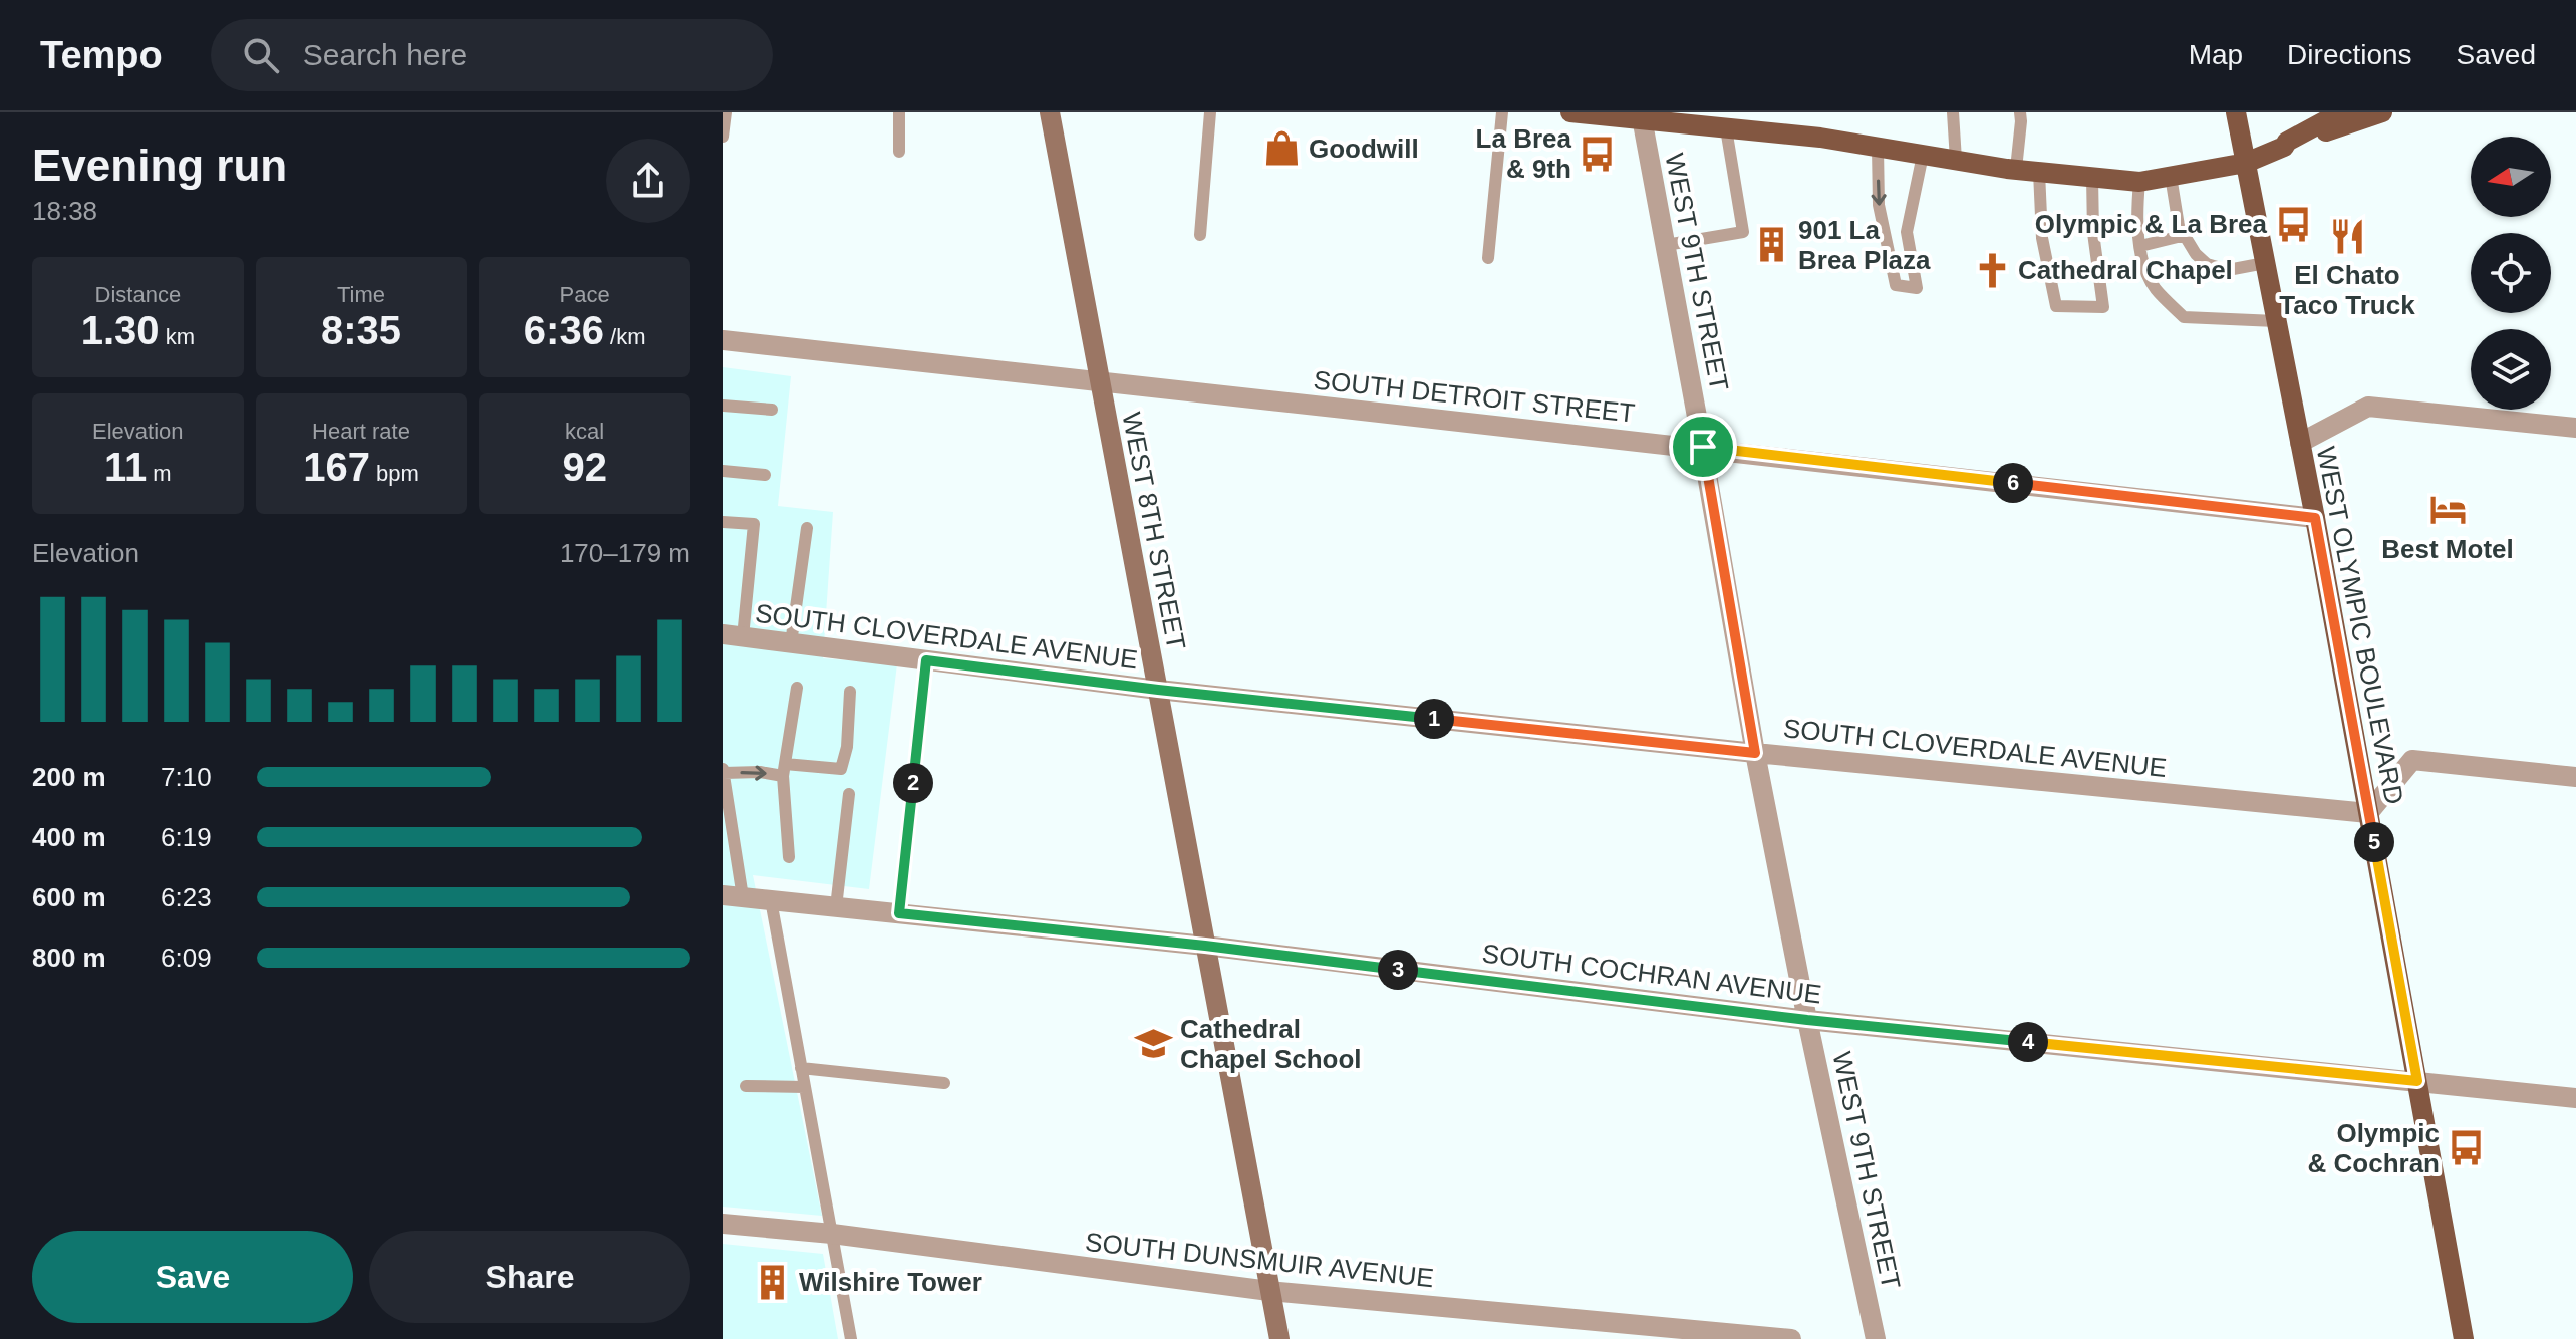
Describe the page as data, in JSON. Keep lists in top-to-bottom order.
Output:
{
  "streets": {
    "main road": ["WEST OLYMPIC BOULEVARD"],
    "street": [
      "WEST 9TH STREET",
      "SOUTH DETROIT STREET",
      "WEST 8TH STREET",
      "SOUTH CLOVERDALE AVENUE",
      "SOUTH COCHRAN AVENUE",
      "SOUTH DUNSMUIR AVENUE"
    ]
  },
  "crossings": [
    ["WEST 9TH STREET", "SOUTH DETROIT STREET"],
    ["WEST 9TH STREET", "SOUTH CLOVERDALE AVENUE"],
    ["WEST 9TH STREET", "SOUTH COCHRAN AVENUE"],
    ["SOUTH DETROIT STREET", "WEST 8TH STREET"],
    ["SOUTH DETROIT STREET", "WEST OLYMPIC BOULEVARD"],
    ["WEST 8TH STREET", "SOUTH CLOVERDALE AVENUE"],
    ["WEST 8TH STREET", "SOUTH COCHRAN AVENUE"],
    ["WEST 8TH STREET", "SOUTH DUNSMUIR AVENUE"],
    ["WEST OLYMPIC BOULEVARD", "SOUTH CLOVERDALE AVENUE"],
    ["WEST OLYMPIC BOULEVARD", "SOUTH COCHRAN AVENUE"]
  ],
  "places": {
    "shop": ["Goodwill"],
    "bus stop": ["La Brea & 9th", "Olympic & La Brea", "Olympic & Cochran"],
    "restaurant": ["El Chato Taco Truck"],
    "building": ["901 La Brea Plaza", "Wilshire Tower"],
    "church": ["Cathedral Chapel"],
    "hotel": ["Best Motel"],
    "school or university": ["Cathedral Chapel School"]
  },
  "north": "left",
  "page": {
    "header": "Tempo",
    "search": "Search here",
    "nav": ["Map", "Directions", "Saved"],
    "heading": ["Evening run", "18:38"],
    "stats": [
      ["Distance", "1.30 km"],
      ["Time", "8:35"],
      ["Pace", "6:36 /km"],
      ["Elevation", "11 m"],
      ["Heart rate", "167 bpm"],
      ["kcal", "92"]
    ],
    "pins": [
      "6",
      "1",
      "2",
      "5",
      "3",
      "4"
    ],
    "chart": ["Elevation", "170–179 m"],
    "list": [
      {
        "name": "200 m",
        "note": "7:10"
      },
      {
        "name": "400 m",
        "note": "6:19"
      },
      {
        "name": "600 m",
        "note": "6:23"
      },
      {
        "name": "800 m",
        "note": "6:09"
      }
    ],
    "buttons": ["Save", "Share"]
  }
}
